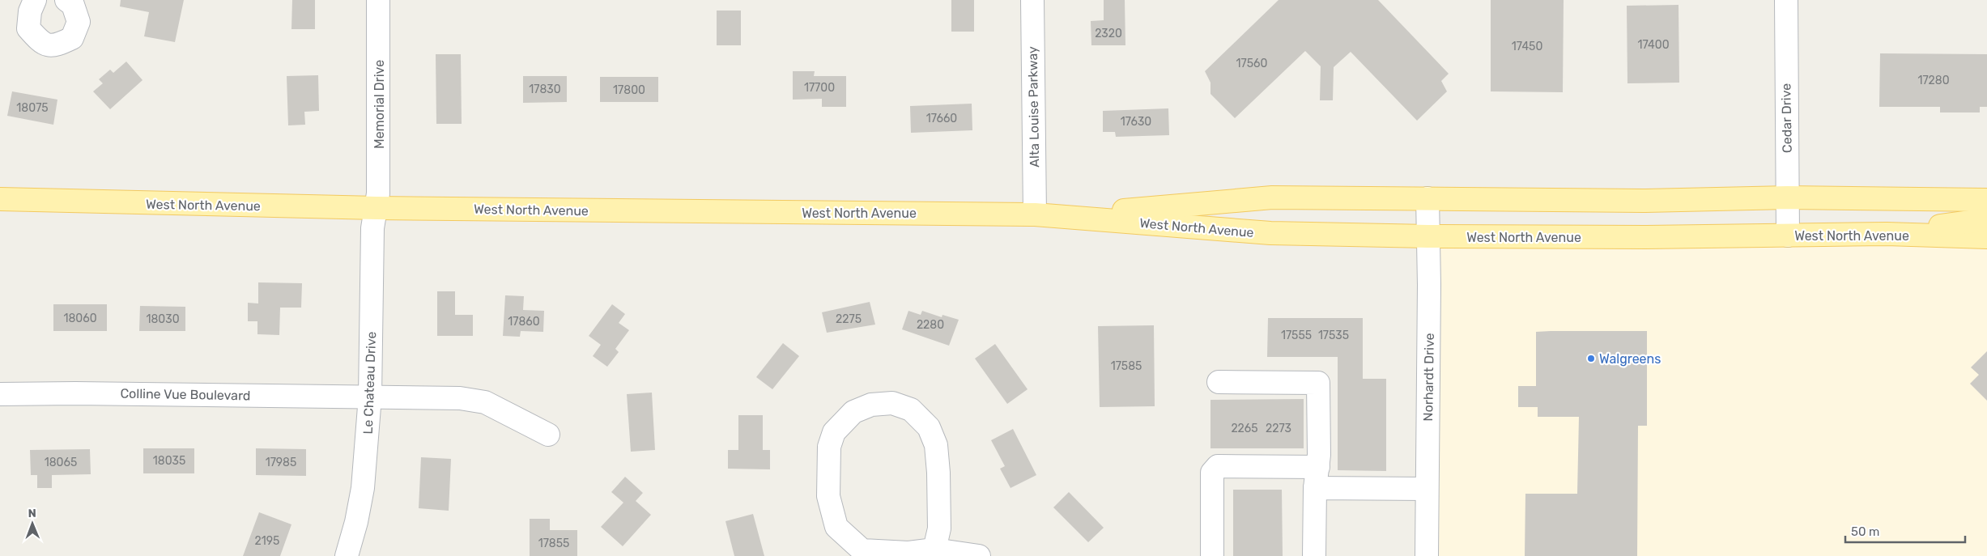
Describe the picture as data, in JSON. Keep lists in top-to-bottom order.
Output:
{
  "streets": {
    "main road": ["West North Avenue"],
    "street": [
      "Memorial Drive",
      "Alta Louise Parkway",
      "Cedar Drive",
      "Norhardt Drive",
      "Le Chateau Drive",
      "Colline Vue Boulevard"
    ]
  },
  "crossings": [
    ["Memorial Drive", "West North Avenue"],
    ["Memorial Drive", "Le Chateau Drive"],
    ["Alta Louise Parkway", "West North Avenue"],
    ["Cedar Drive", "West North Avenue"],
    ["West North Avenue", "Norhardt Drive"],
    ["West North Avenue", "Le Chateau Drive"],
    ["Le Chateau Drive", "Colline Vue Boulevard"]
  ],
  "places": ["Walgreens"],
  "house_numbers": [
    "2320",
    "17400",
    "17450",
    "17560",
    "17280",
    "17700",
    "17830",
    "17800",
    "18075",
    "17660",
    "17630",
    "18060",
    "18030",
    "2275",
    "17860",
    "2280",
    "17555",
    "17535",
    "17585",
    "2265",
    "2273",
    "18035",
    "18065",
    "17985",
    "2195",
    "17855"
  ],
  "scale_bar": "50 m",
  "north": "top"
}
